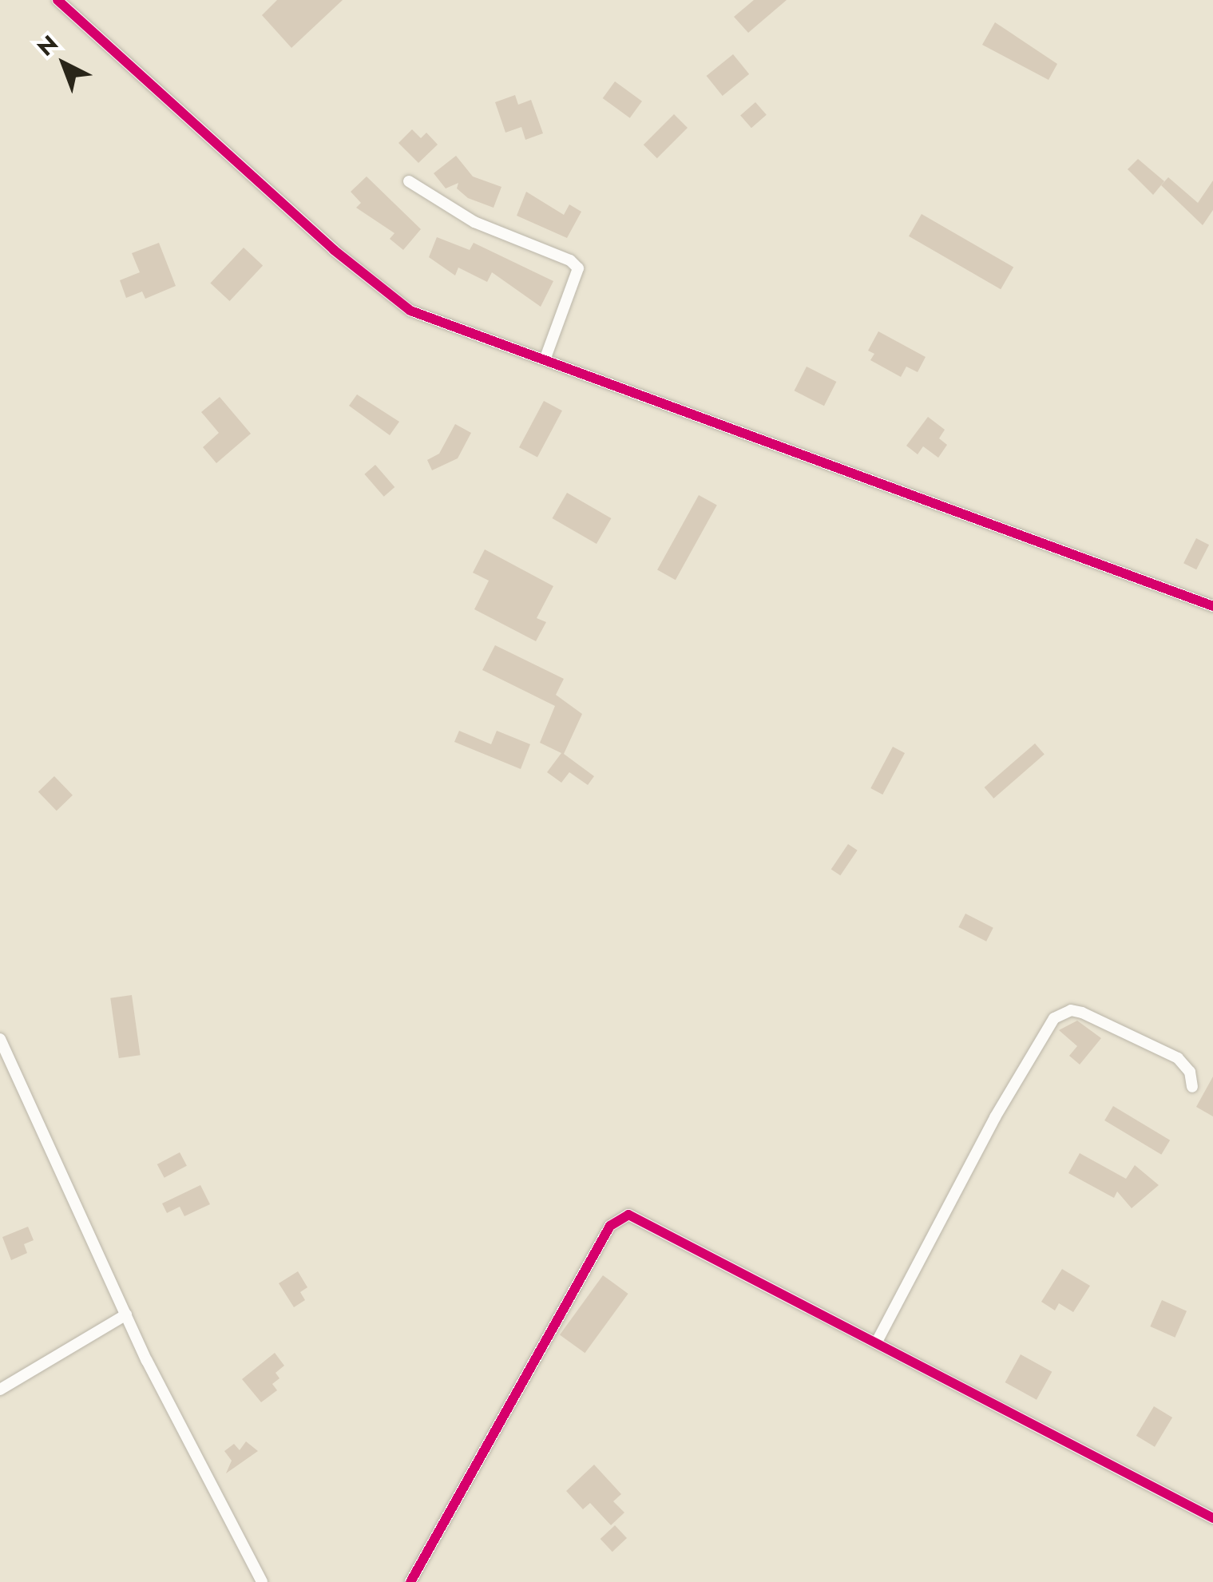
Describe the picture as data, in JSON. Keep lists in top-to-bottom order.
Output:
{
  "north": "top left"
}
